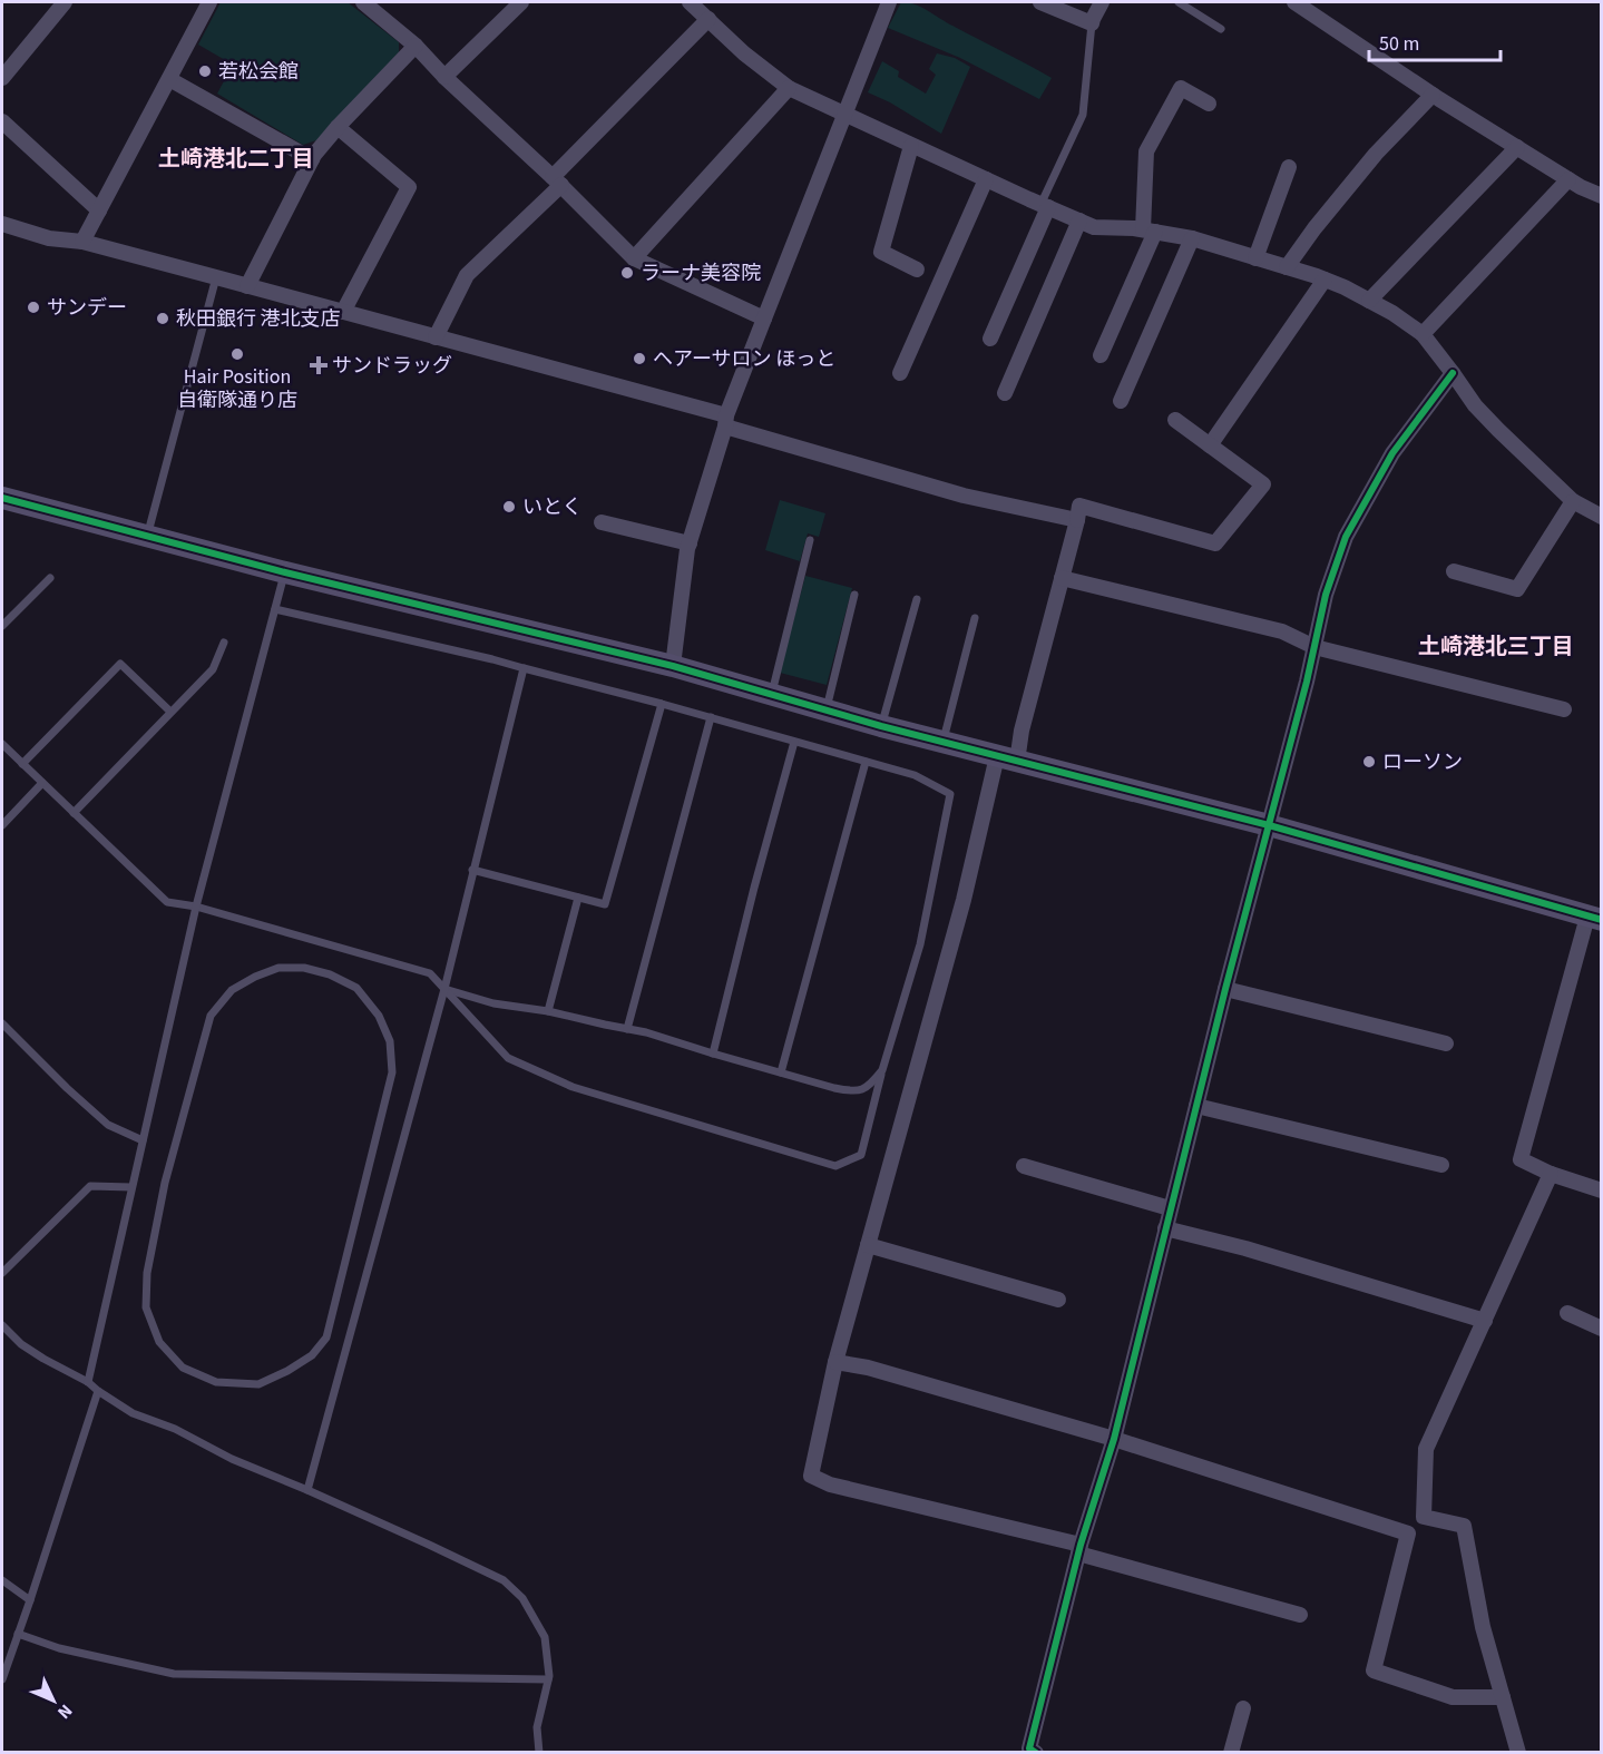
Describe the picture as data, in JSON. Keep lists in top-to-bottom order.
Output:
{
  "districts": ["土崎港北二丁目", "土崎港北三丁目"],
  "places": {
    "other": [
      "若松会館",
      "ラーナ美容院",
      "サンデー",
      "秋田銀行 港北支店",
      "Hair Position 自衛隊通り店",
      "ヘアーサロン ほっと",
      "いとく",
      "ローソン"
    ],
    "health": ["サンドラッグ"]
  },
  "scale_bar": "50 m",
  "north": "bottom right"
}
